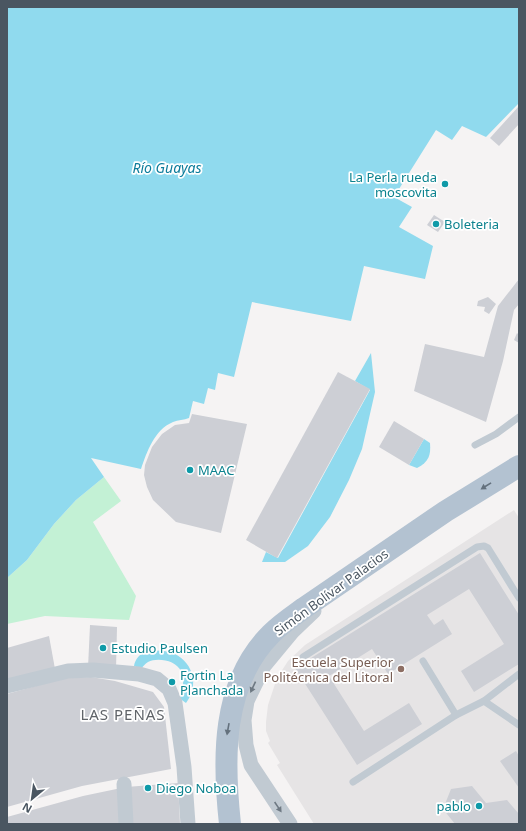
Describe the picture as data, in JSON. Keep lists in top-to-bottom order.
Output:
{
  "streets": {
    "main road": ["Simón Bolívar Palacios"]
  },
  "one_way": ["Simón Bolívar Palacios"],
  "districts": ["LAS PEÑAS"],
  "water": ["Río Guayas"],
  "places": [
    "La Perla rueda moscovita",
    "Boleteria",
    "MAAC",
    "Estudio Paulsen",
    "Escuela Superior Politécnica del Litoral",
    "Fortin La Planchada",
    "Diego Noboa",
    "pablo"
  ],
  "north": "bottom left"
}
